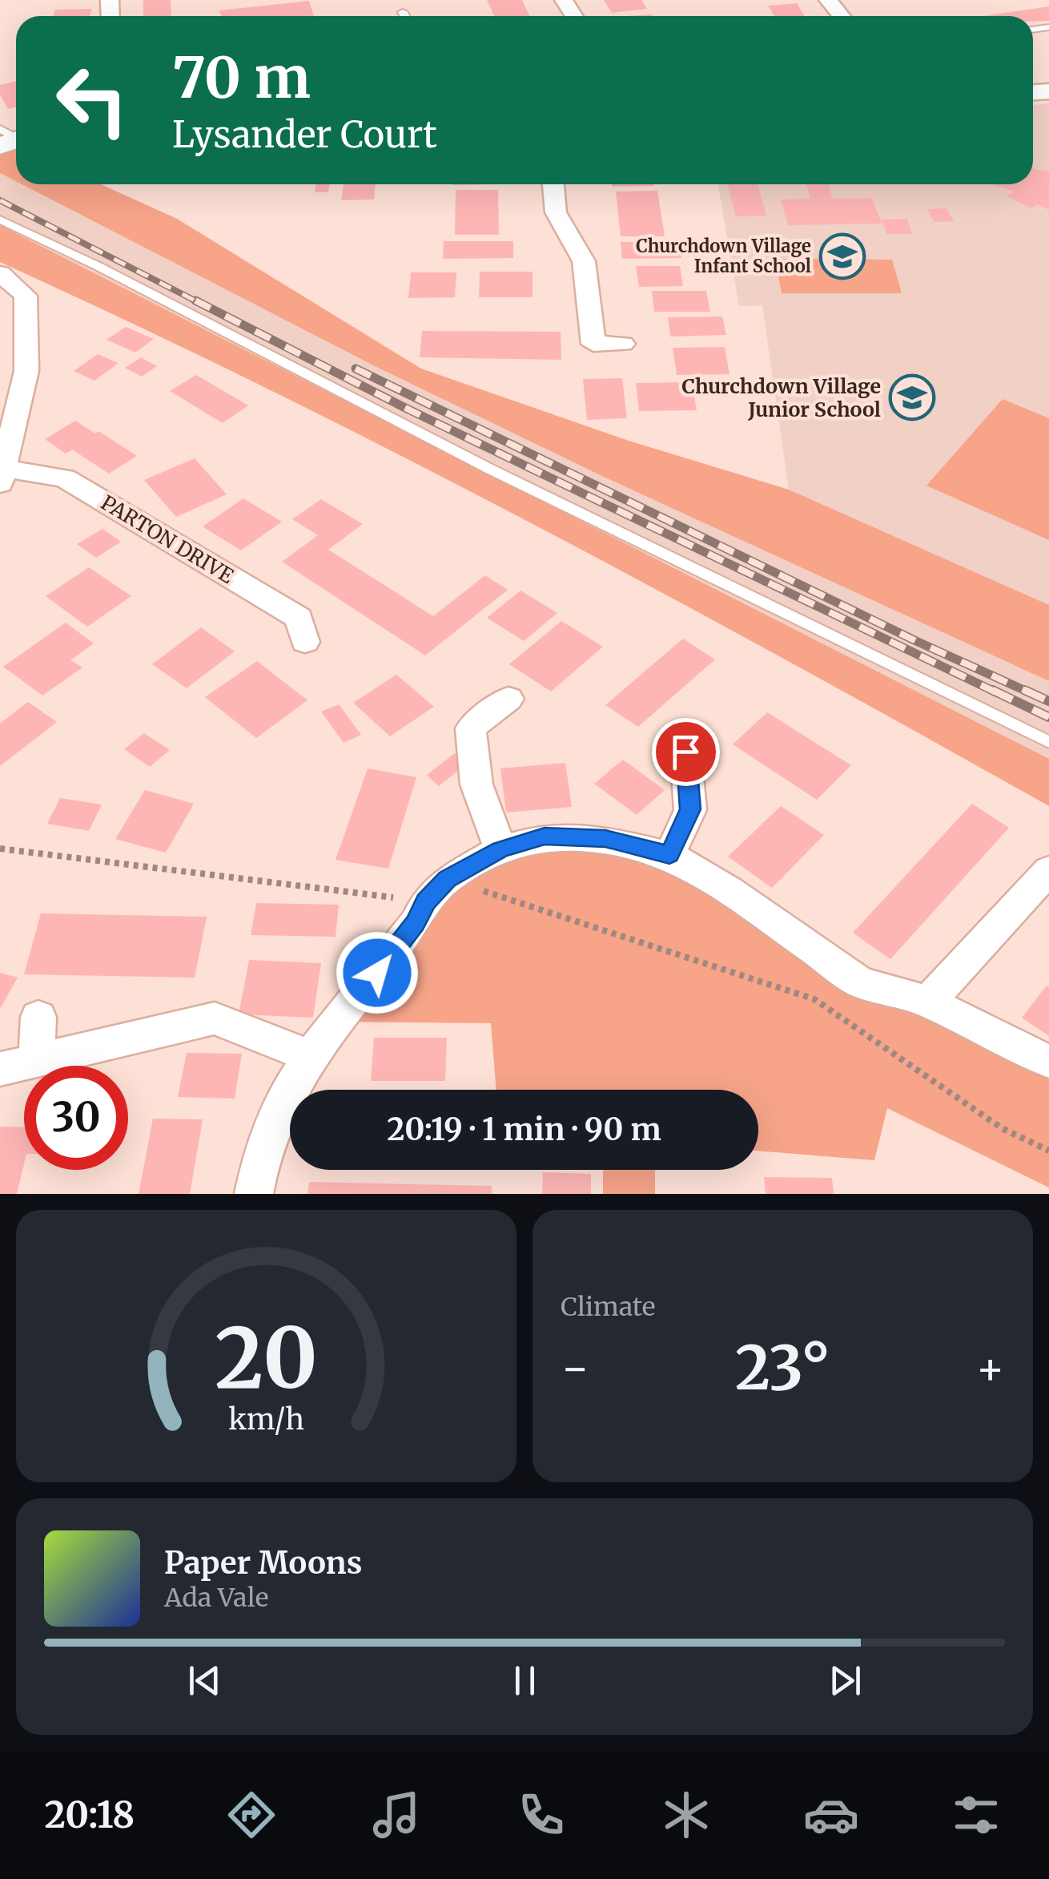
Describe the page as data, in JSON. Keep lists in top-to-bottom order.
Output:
{
  "streets": {
    "street": ["PARTON DRIVE"]
  },
  "places": {
    "school or university": ["Churchdown Village Infant School", "Churchdown Village Junior School"]
  },
  "page": {
    "turn": ["70 m", "Lysander Court"],
    "limit": "30",
    "trip": "20:19 · 1 min · 90 m",
    "tile": "Climate",
    "heat": ["−", "23°", "+"],
    "song": ["Paper Moons", "Ada Vale"],
    "tabs": "20:18",
    "gauge": ["20", "km/h"]
  }
}
